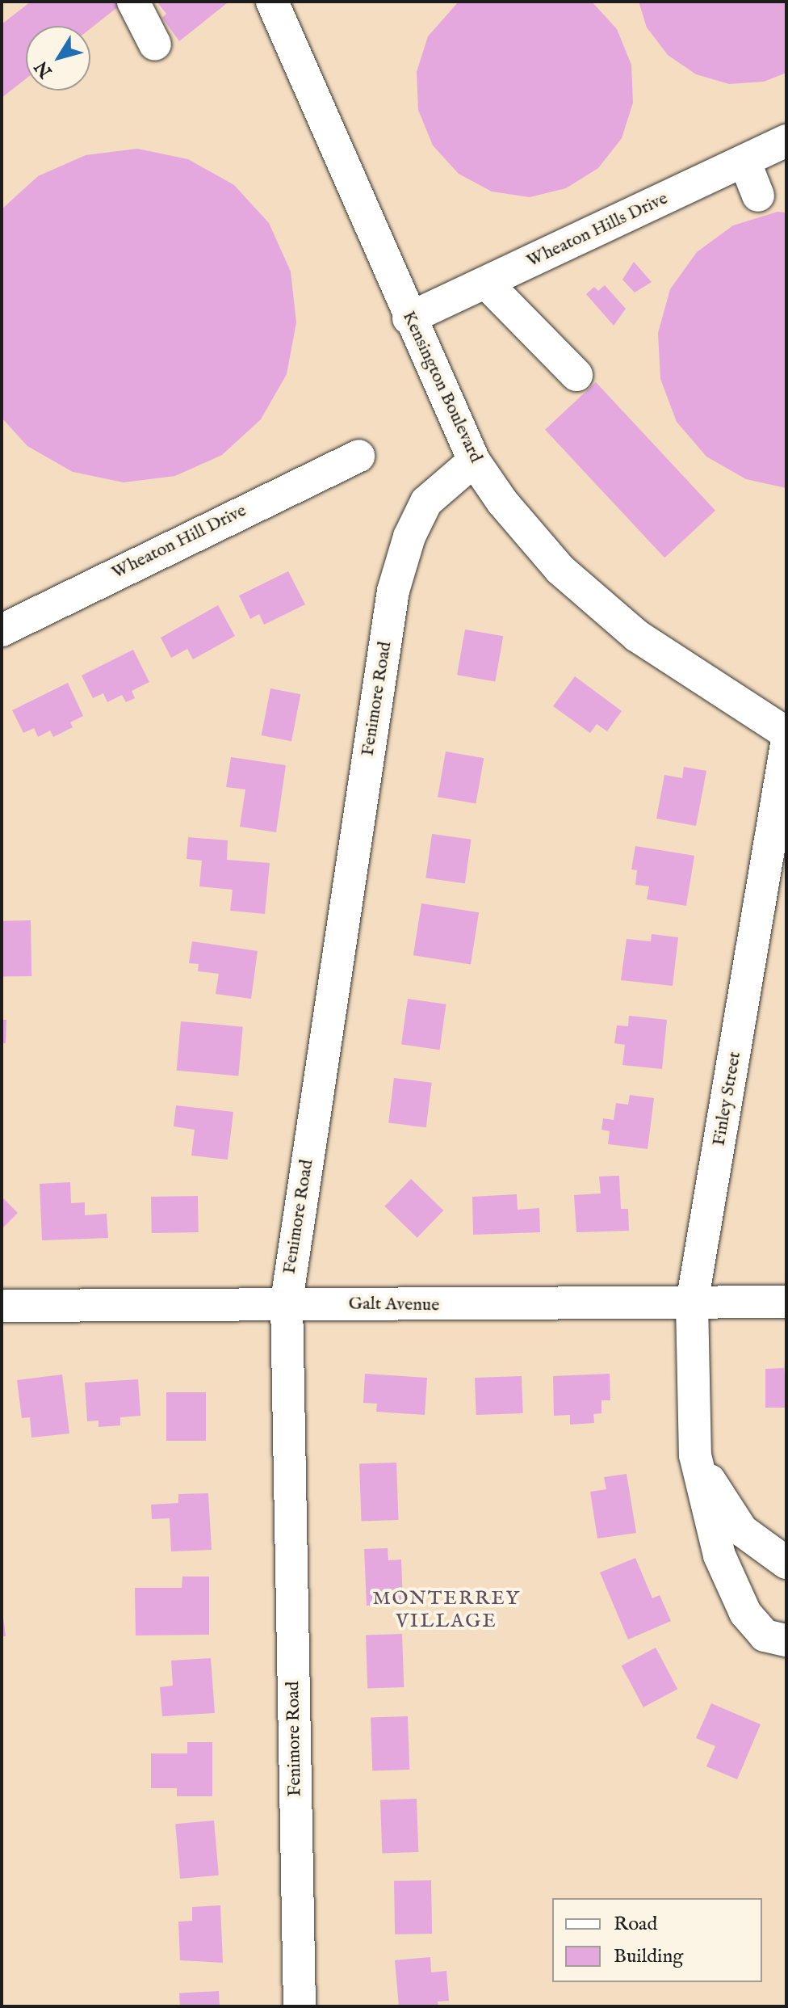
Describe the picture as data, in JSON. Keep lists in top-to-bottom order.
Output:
{
  "streets": {
    "street": [
      "Wheaton Hills Drive",
      "Kensington Boulevard",
      "Wheaton Hill Drive",
      "Fenimore Road",
      "Finley Street",
      "Galt Avenue"
    ]
  },
  "crossings": [
    ["Wheaton Hills Drive", "Kensington Boulevard"],
    ["Kensington Boulevard", "Fenimore Road"],
    ["Fenimore Road", "Galt Avenue"],
    ["Finley Street", "Galt Avenue"]
  ],
  "districts": ["MONTERREY VILLAGE"],
  "legend": ["Road", "Building"],
  "north": "bottom left"
}
